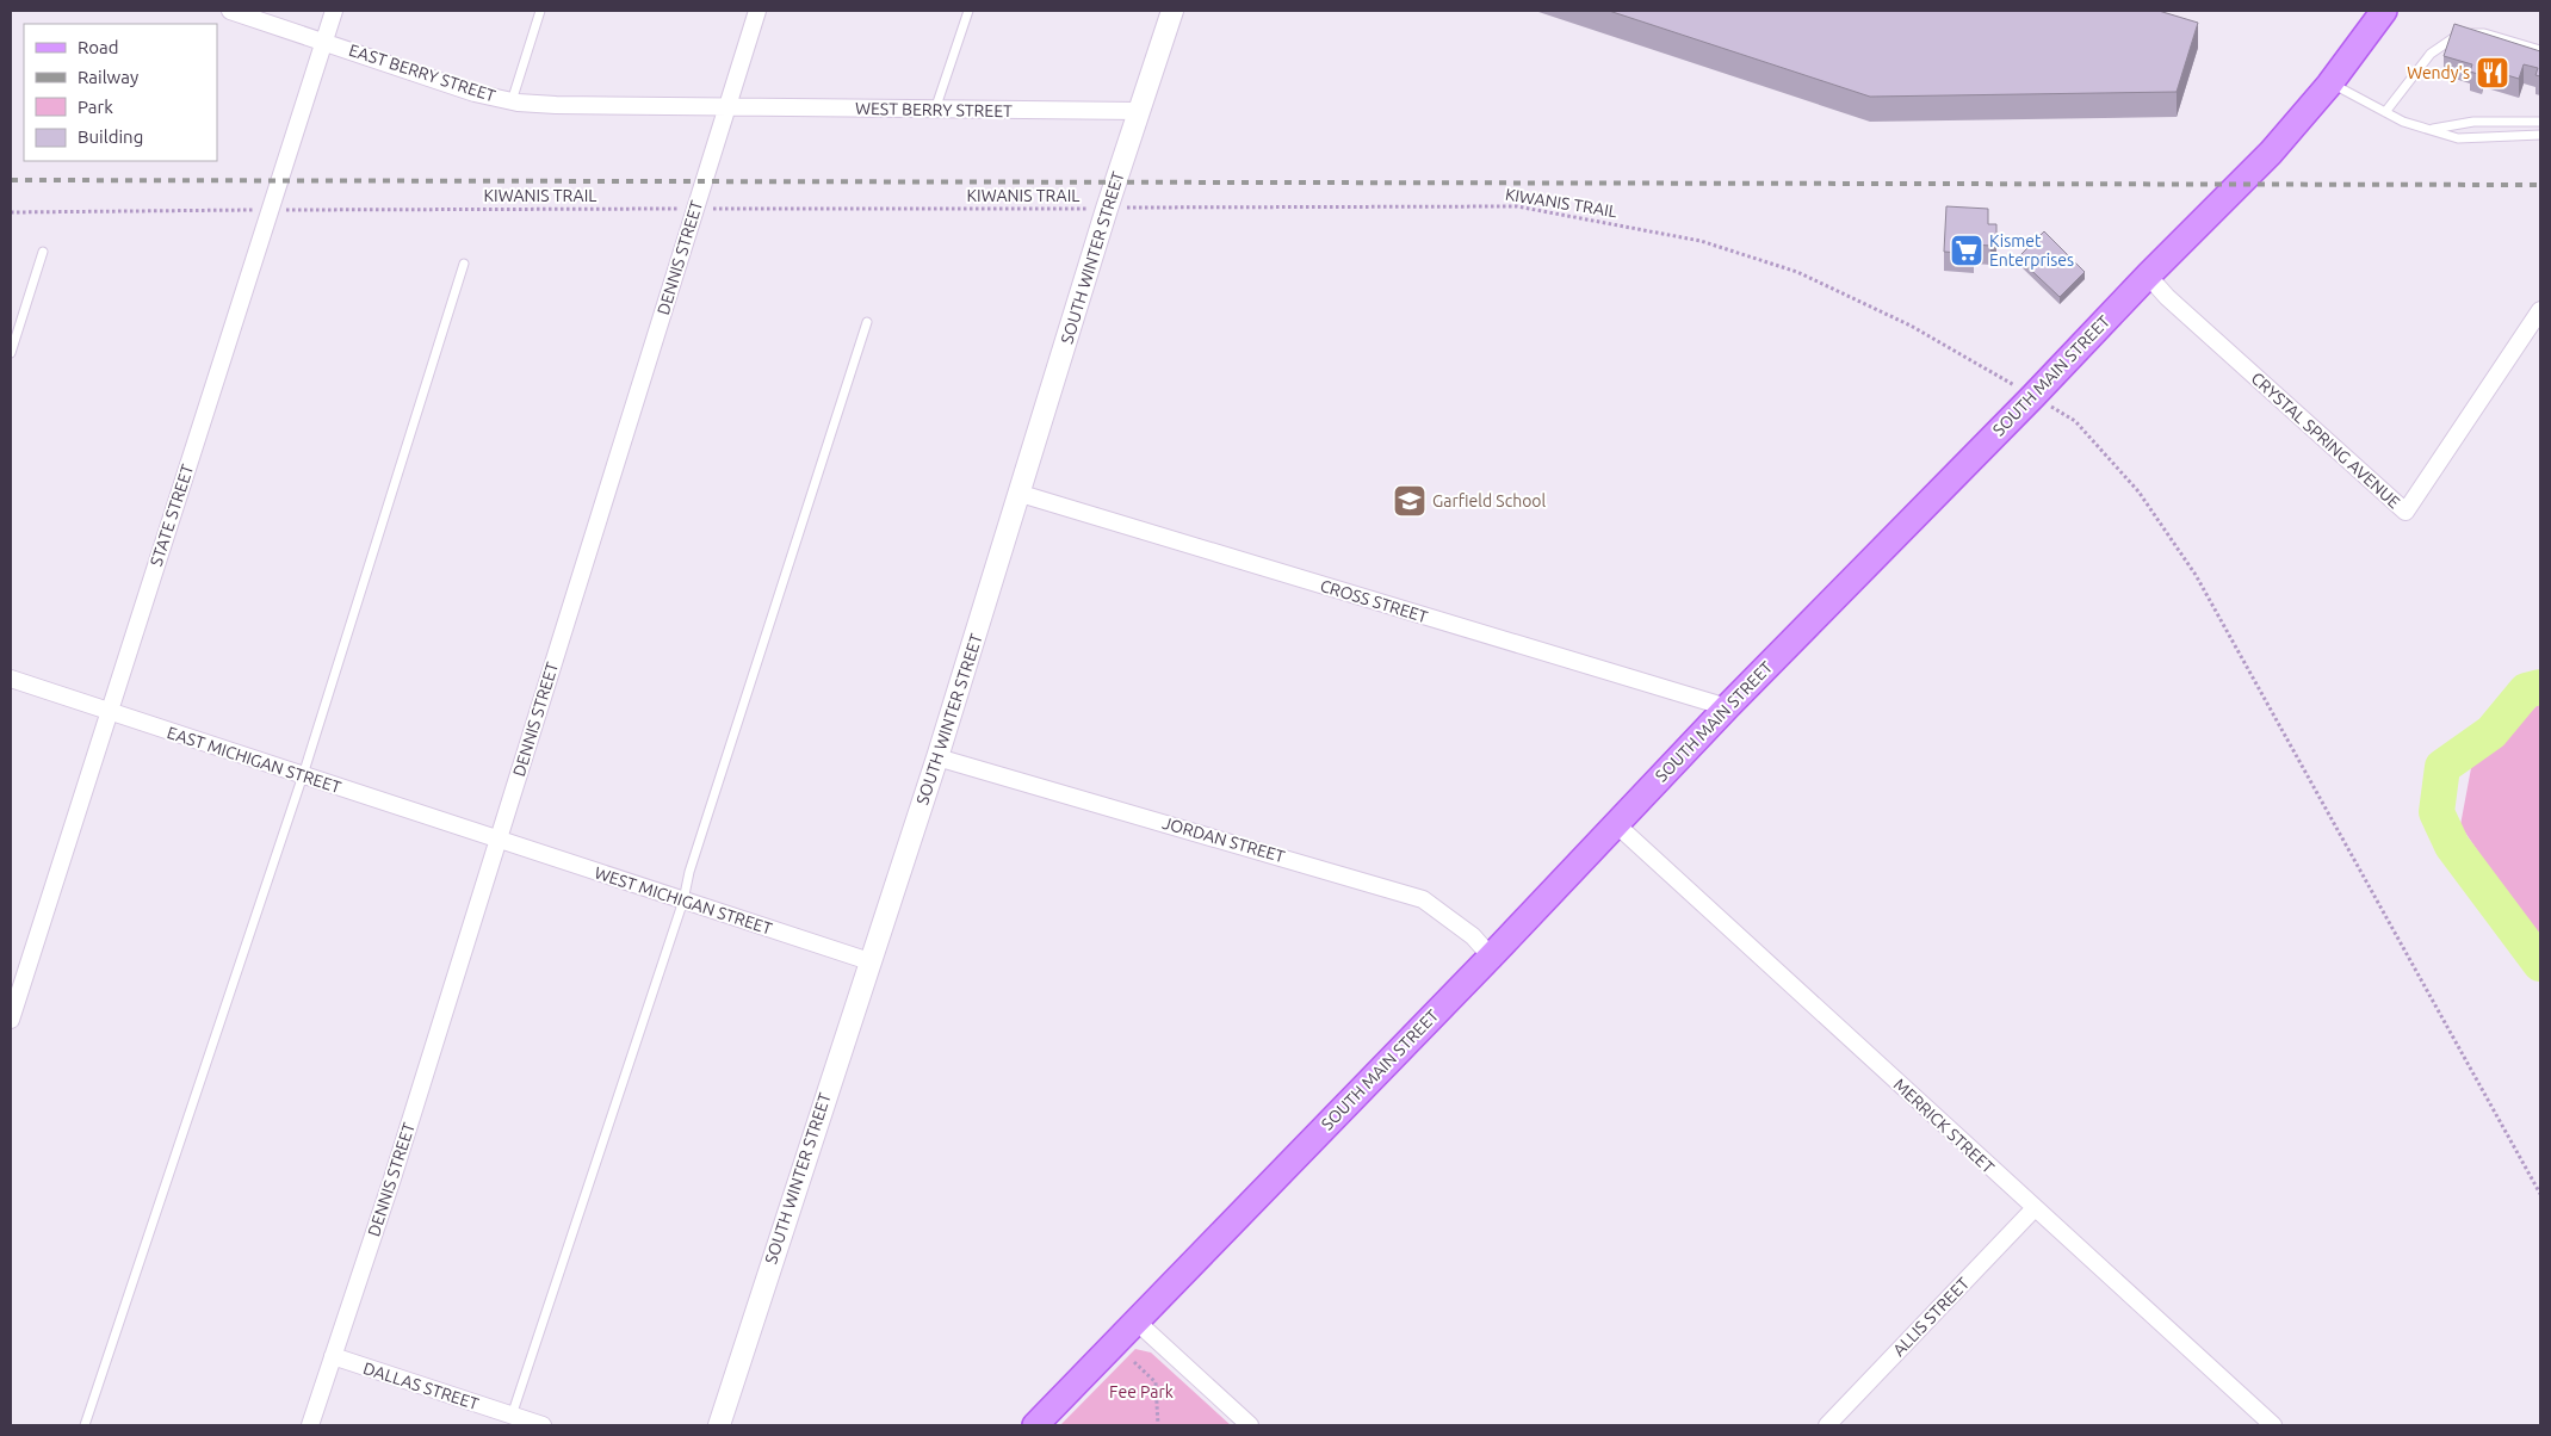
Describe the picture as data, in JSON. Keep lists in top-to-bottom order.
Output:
{
  "streets": {
    "main road": ["SOUTH MAIN STREET"],
    "street": [
      "EAST BERRY STREET",
      "WEST BERRY STREET",
      "DENNIS STREET",
      "SOUTH WINTER STREET",
      "CRYSTAL SPRING AVENUE",
      "STATE STREET",
      "CROSS STREET",
      "EAST MICHIGAN STREET",
      "JORDAN STREET",
      "WEST MICHIGAN STREET",
      "MERRICK STREET",
      "ALLIS STREET",
      "DALLAS STREET"
    ],
    "path": ["KIWANIS TRAIL"]
  },
  "crossings": [
    ["EAST BERRY STREET", "WEST BERRY STREET"],
    ["EAST BERRY STREET", "DENNIS STREET"],
    ["EAST BERRY STREET", "STATE STREET"],
    ["WEST BERRY STREET", "DENNIS STREET"],
    ["WEST BERRY STREET", "SOUTH WINTER STREET"],
    ["KIWANIS TRAIL", "DENNIS STREET"],
    ["KIWANIS TRAIL", "SOUTH WINTER STREET"],
    ["KIWANIS TRAIL", "SOUTH MAIN STREET"],
    ["KIWANIS TRAIL", "STATE STREET"],
    ["DENNIS STREET", "EAST MICHIGAN STREET"],
    ["DENNIS STREET", "WEST MICHIGAN STREET"],
    ["DENNIS STREET", "DALLAS STREET"],
    ["SOUTH WINTER STREET", "CROSS STREET"],
    ["SOUTH WINTER STREET", "JORDAN STREET"],
    ["SOUTH WINTER STREET", "WEST MICHIGAN STREET"],
    ["SOUTH MAIN STREET", "CRYSTAL SPRING AVENUE"],
    ["SOUTH MAIN STREET", "CROSS STREET"],
    ["SOUTH MAIN STREET", "JORDAN STREET"],
    ["SOUTH MAIN STREET", "MERRICK STREET"],
    ["STATE STREET", "EAST MICHIGAN STREET"],
    ["EAST MICHIGAN STREET", "WEST MICHIGAN STREET"],
    ["MERRICK STREET", "ALLIS STREET"]
  ],
  "parks": ["Fee Park"],
  "places": {
    "restaurant": ["Wendy's"],
    "supermarket": ["Kismet Enterprises"],
    "school or university": ["Garfield School"]
  },
  "legend": [
    "Road",
    "Railway",
    "Park",
    "Building"
  ]
}
